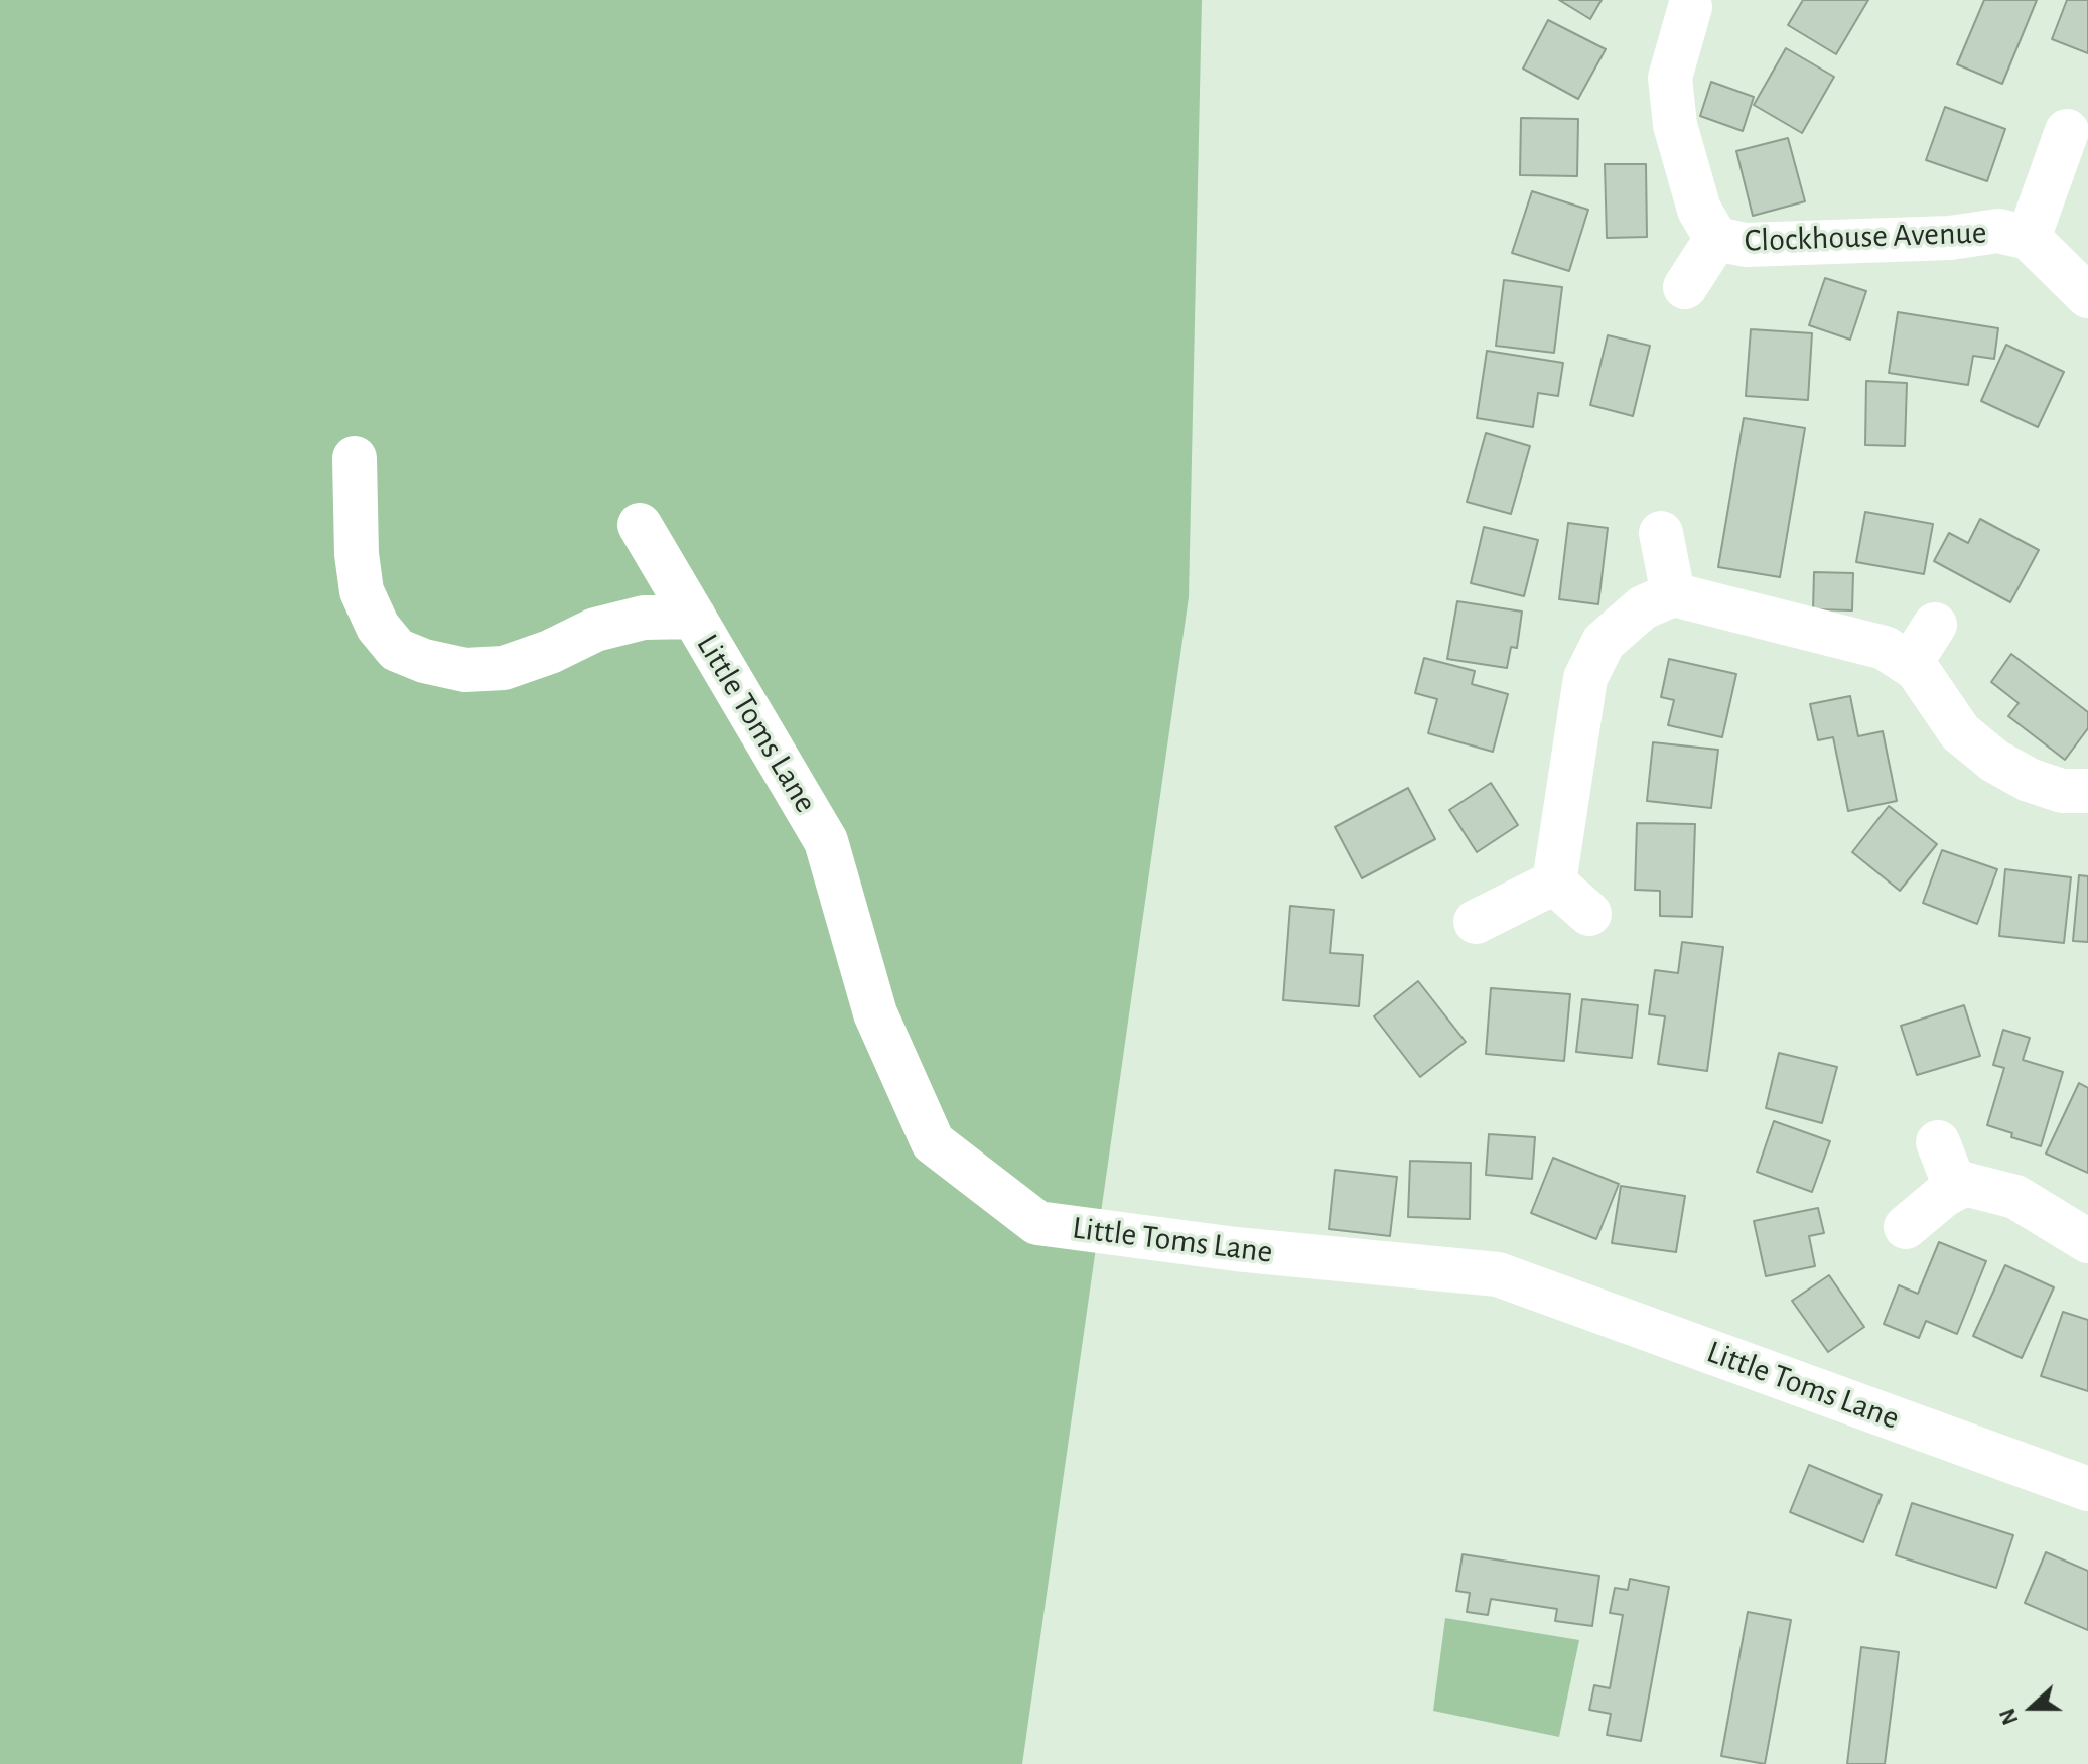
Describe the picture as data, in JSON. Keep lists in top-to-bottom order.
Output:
{
  "streets": {
    "street": ["Clockhouse Avenue", "Little Toms Lane"]
  },
  "north": "left"
}
